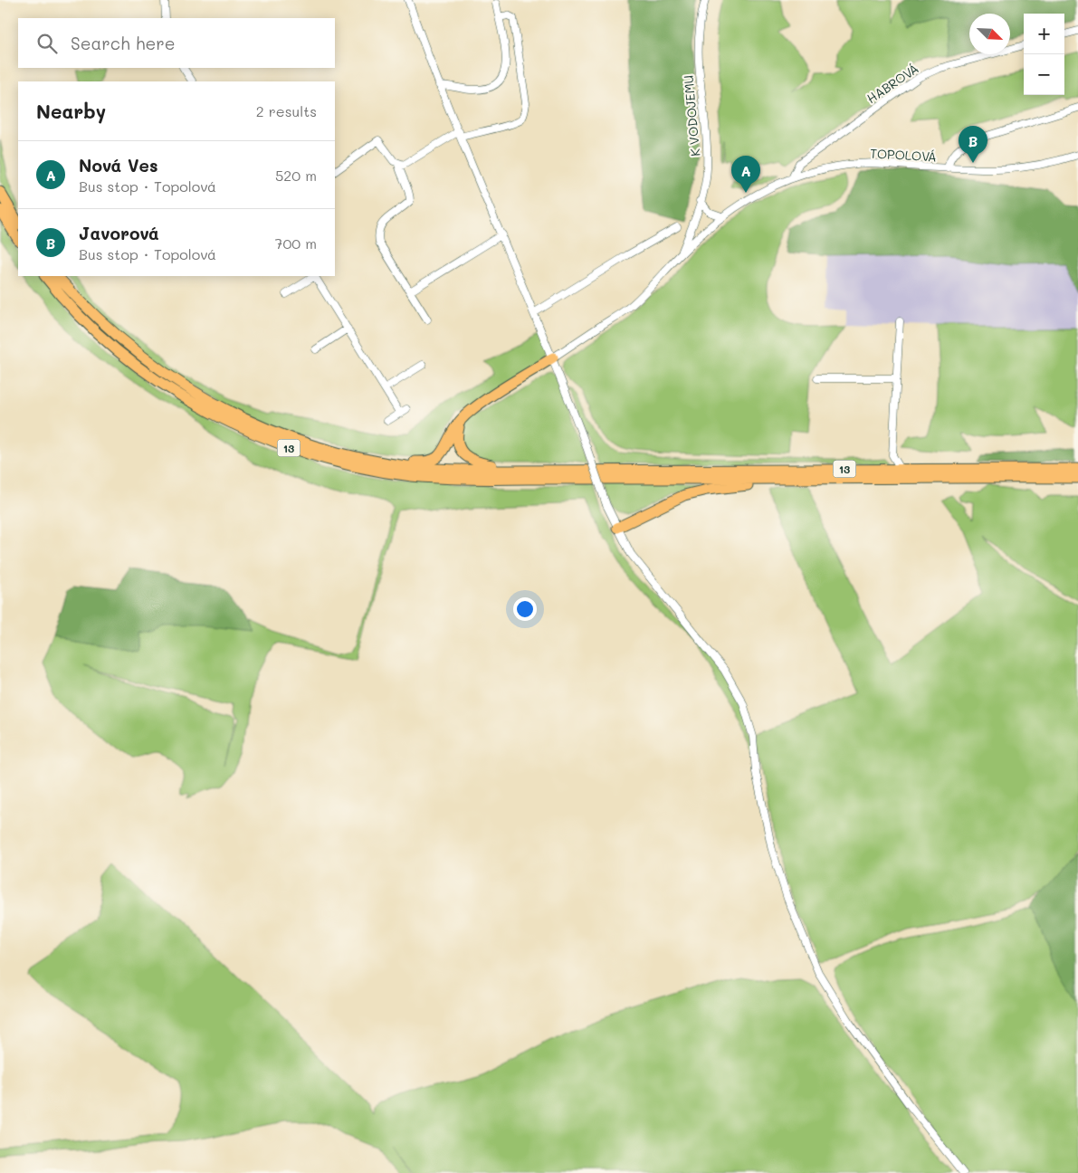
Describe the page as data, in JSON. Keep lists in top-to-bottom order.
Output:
{
  "streets": {
    "highway": ["13"],
    "street": ["HABROVÁ", "K VODOJEMU", "TOPOLOVÁ"]
  },
  "crossings": [
    ["HABROVÁ", "TOPOLOVÁ"],
    ["K VODOJEMU", "TOPOLOVÁ"]
  ],
  "north": "bottom right",
  "page": {
    "map_buttons": ["+", "−"],
    "search": "Search here",
    "heading": ["Nearby", "2 results"],
    "pins": ["B", "A"],
    "list": [
      {
        "mark": "A",
        "name": "Nová Ves",
        "note": "Bus stop · Topolová",
        "value": "520 m"
      },
      {
        "mark": "B",
        "name": "Javorová",
        "note": "Bus stop · Topolová",
        "value": "700 m"
      }
    ]
  }
}
